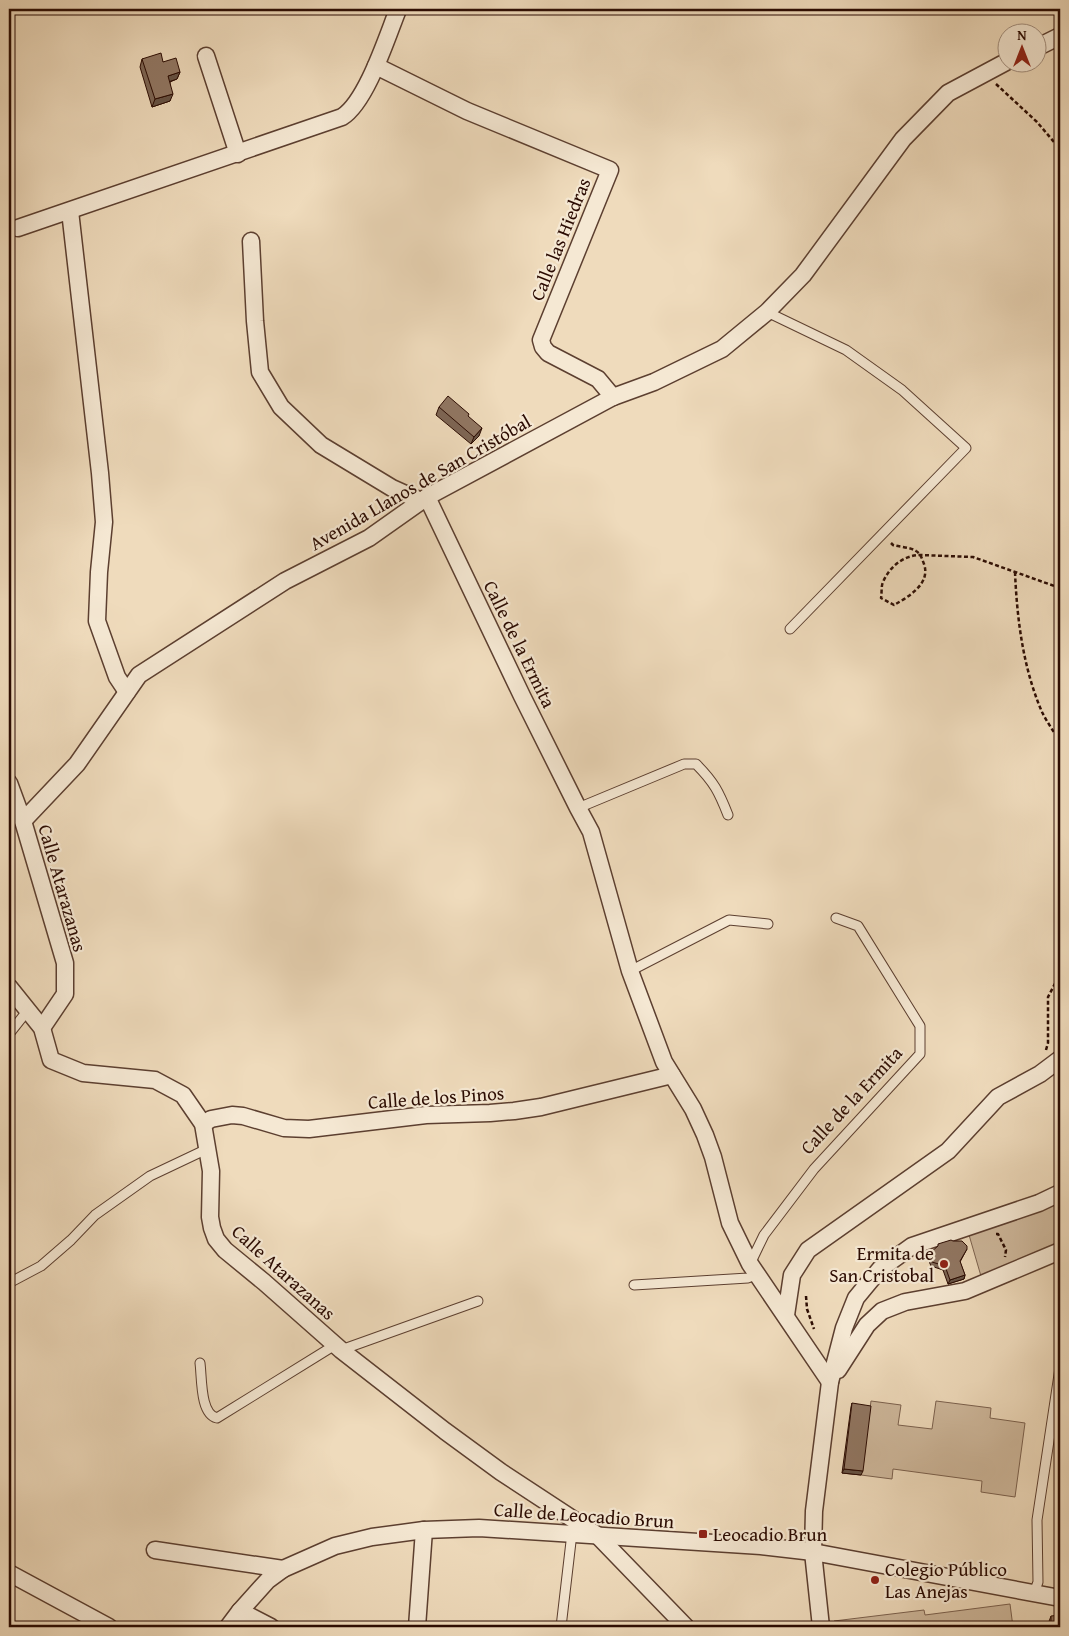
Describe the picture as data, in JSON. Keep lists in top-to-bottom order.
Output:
{
  "streets": {
    "street": [
      "Calle las Hiedras",
      "Avenida Llanos de San Cristóbal",
      "Calle de la Ermita",
      "Calle Atarazanas",
      "Calle de los Pinos",
      "Calle de Leocadio Brun"
    ]
  },
  "crossings": [
    ["Calle las Hiedras", "Avenida Llanos de San Cristóbal"],
    ["Avenida Llanos de San Cristóbal", "Calle de la Ermita"],
    ["Avenida Llanos de San Cristóbal", "Calle Atarazanas"],
    ["Calle de la Ermita", "Calle de los Pinos"],
    ["Calle Atarazanas", "Calle de los Pinos"],
    ["Calle Atarazanas", "Calle de Leocadio Brun"]
  ],
  "places": {
    "other": ["Ermita de San Cristobal", "Colegio Público Las Anejas"],
    "transit": ["Leocadio Brun"]
  },
  "north": "top"
}
